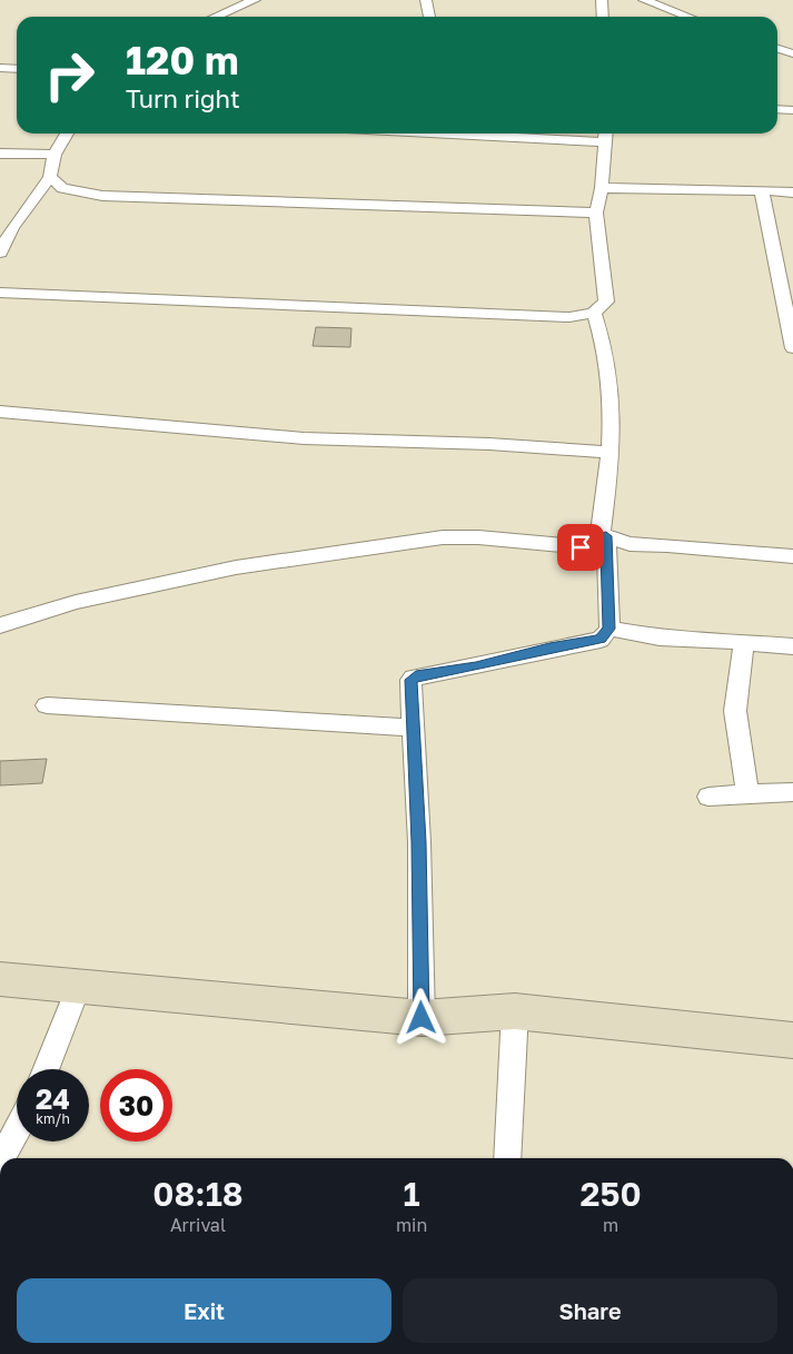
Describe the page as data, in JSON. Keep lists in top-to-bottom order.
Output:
{
  "page": {
    "turn": ["120 m", "Turn right"],
    "speed": "24 km/h",
    "limit": "30",
    "eta": [
      "08:18",
      "Arrival",
      "1",
      "min",
      "250",
      "m"
    ],
    "buttons": ["Exit", "Share"]
  }
}
